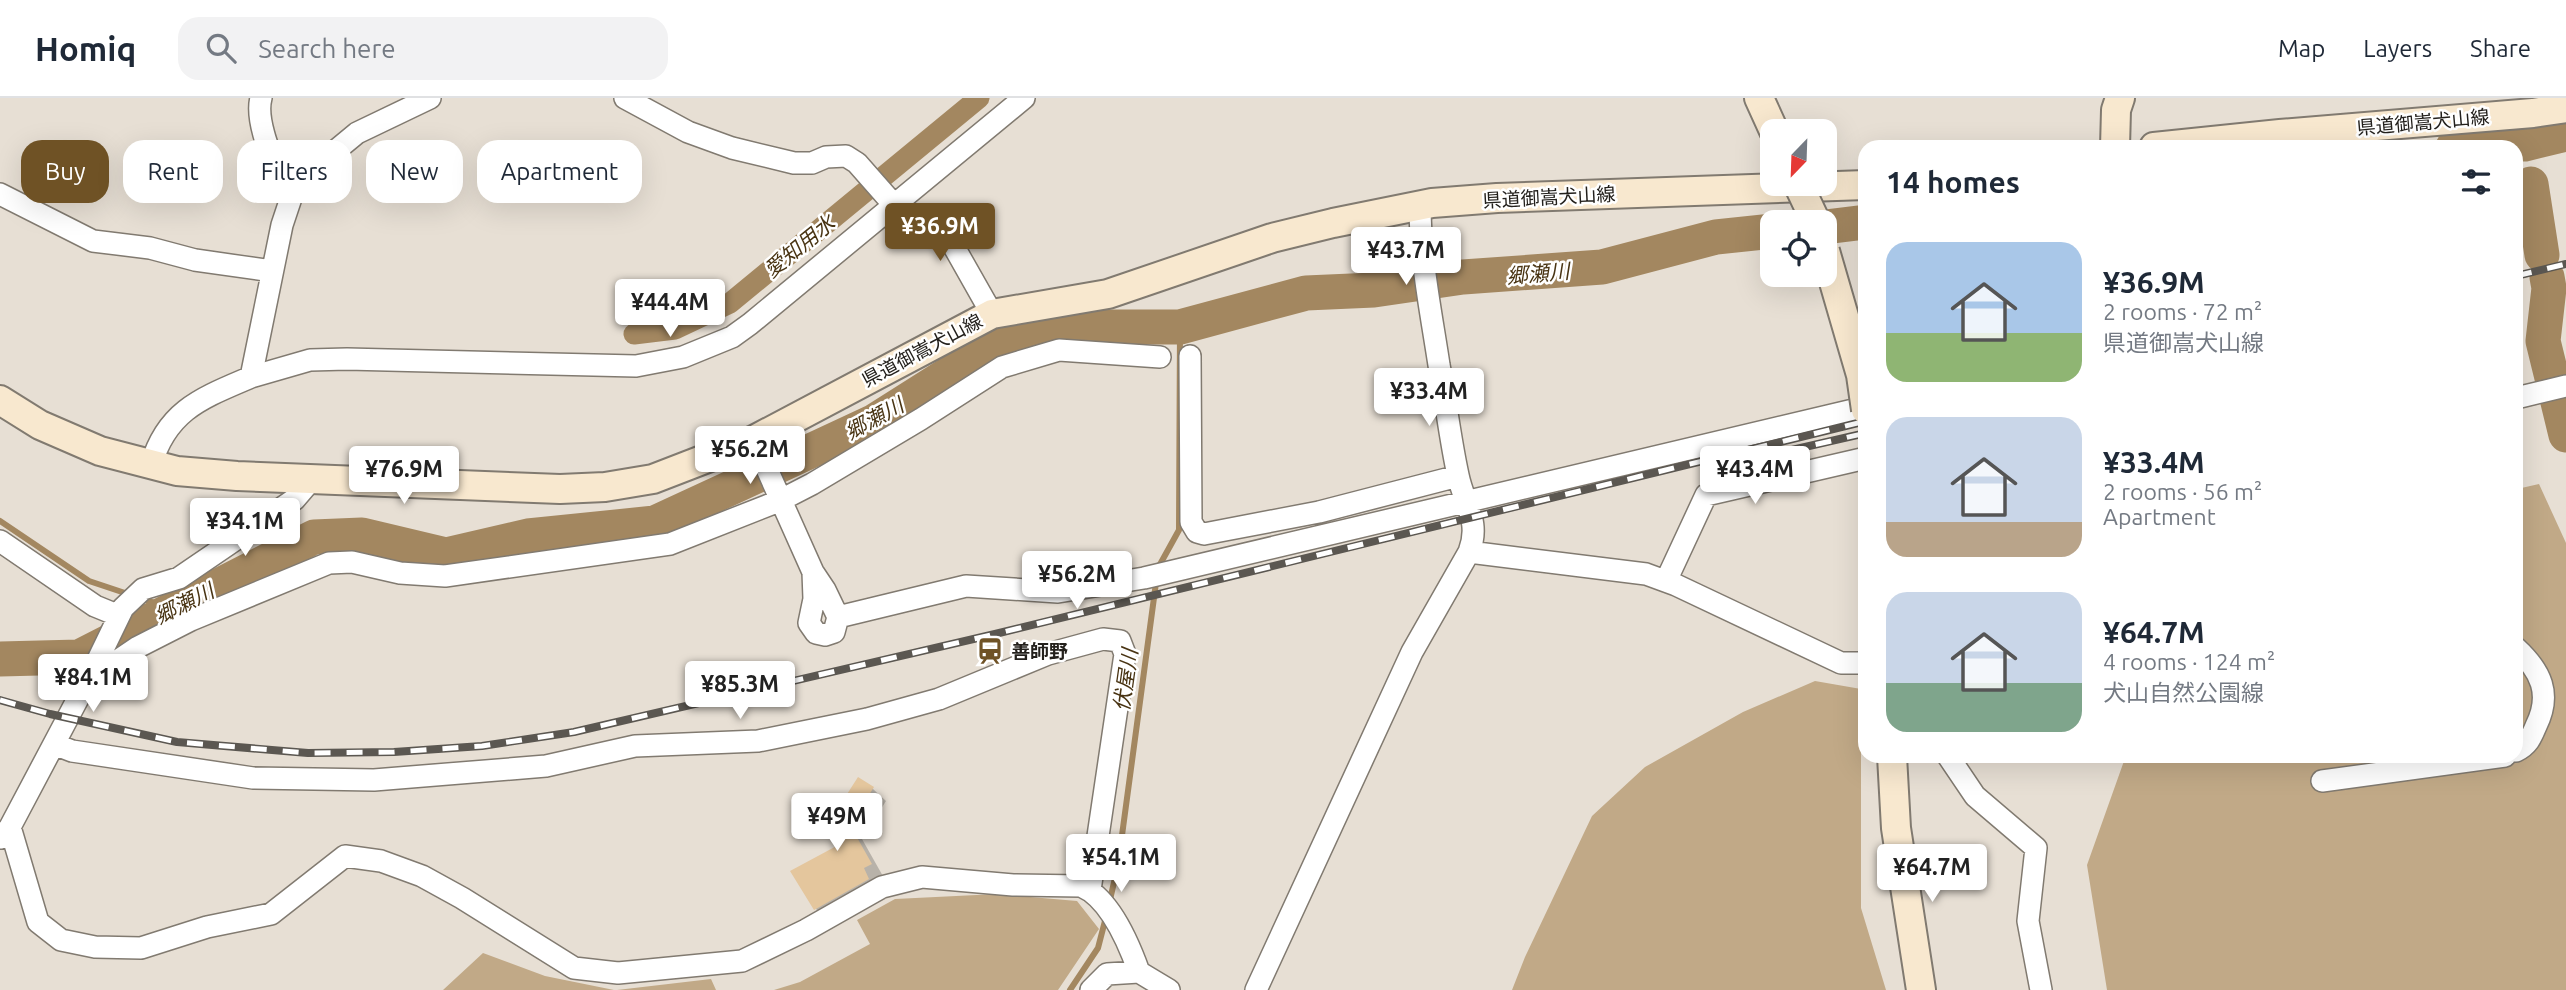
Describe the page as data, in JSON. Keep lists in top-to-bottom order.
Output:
{
  "streets": {
    "main road": ["県道御嵩犬山線"]
  },
  "water": ["愛知用水", "郷瀬川", "伏屋川"],
  "places": {
    "station": ["善師野"]
  },
  "north": "bottom left",
  "page": {
    "header": "Homiq",
    "search": "Search here",
    "nav": ["Map", "Layers", "Share"],
    "chip": [
      "Buy",
      "Rent",
      "Filters",
      "New",
      "Apartment"
    ],
    "heading": "14 homes",
    "price": [
      "¥36.9M",
      "¥43.7M",
      "¥44.4M",
      "¥33.4M",
      "¥56.2M",
      "¥76.9M",
      "¥43.4M",
      "¥34.1M",
      "¥56.2M",
      "¥84.1M",
      "¥85.3M",
      "¥49M",
      "¥54.1M",
      "¥64.7M"
    ],
    "list": [
      {
        "name": "¥36.9M",
        "note": "2 rooms · 72 m² · 県道御嵩犬山線"
      },
      {
        "name": "¥33.4M",
        "note": "2 rooms · 56 m² · Apartment"
      },
      {
        "name": "¥64.7M",
        "note": "4 rooms · 124 m² · 犬山自然公園線"
      }
    ]
  }
}
